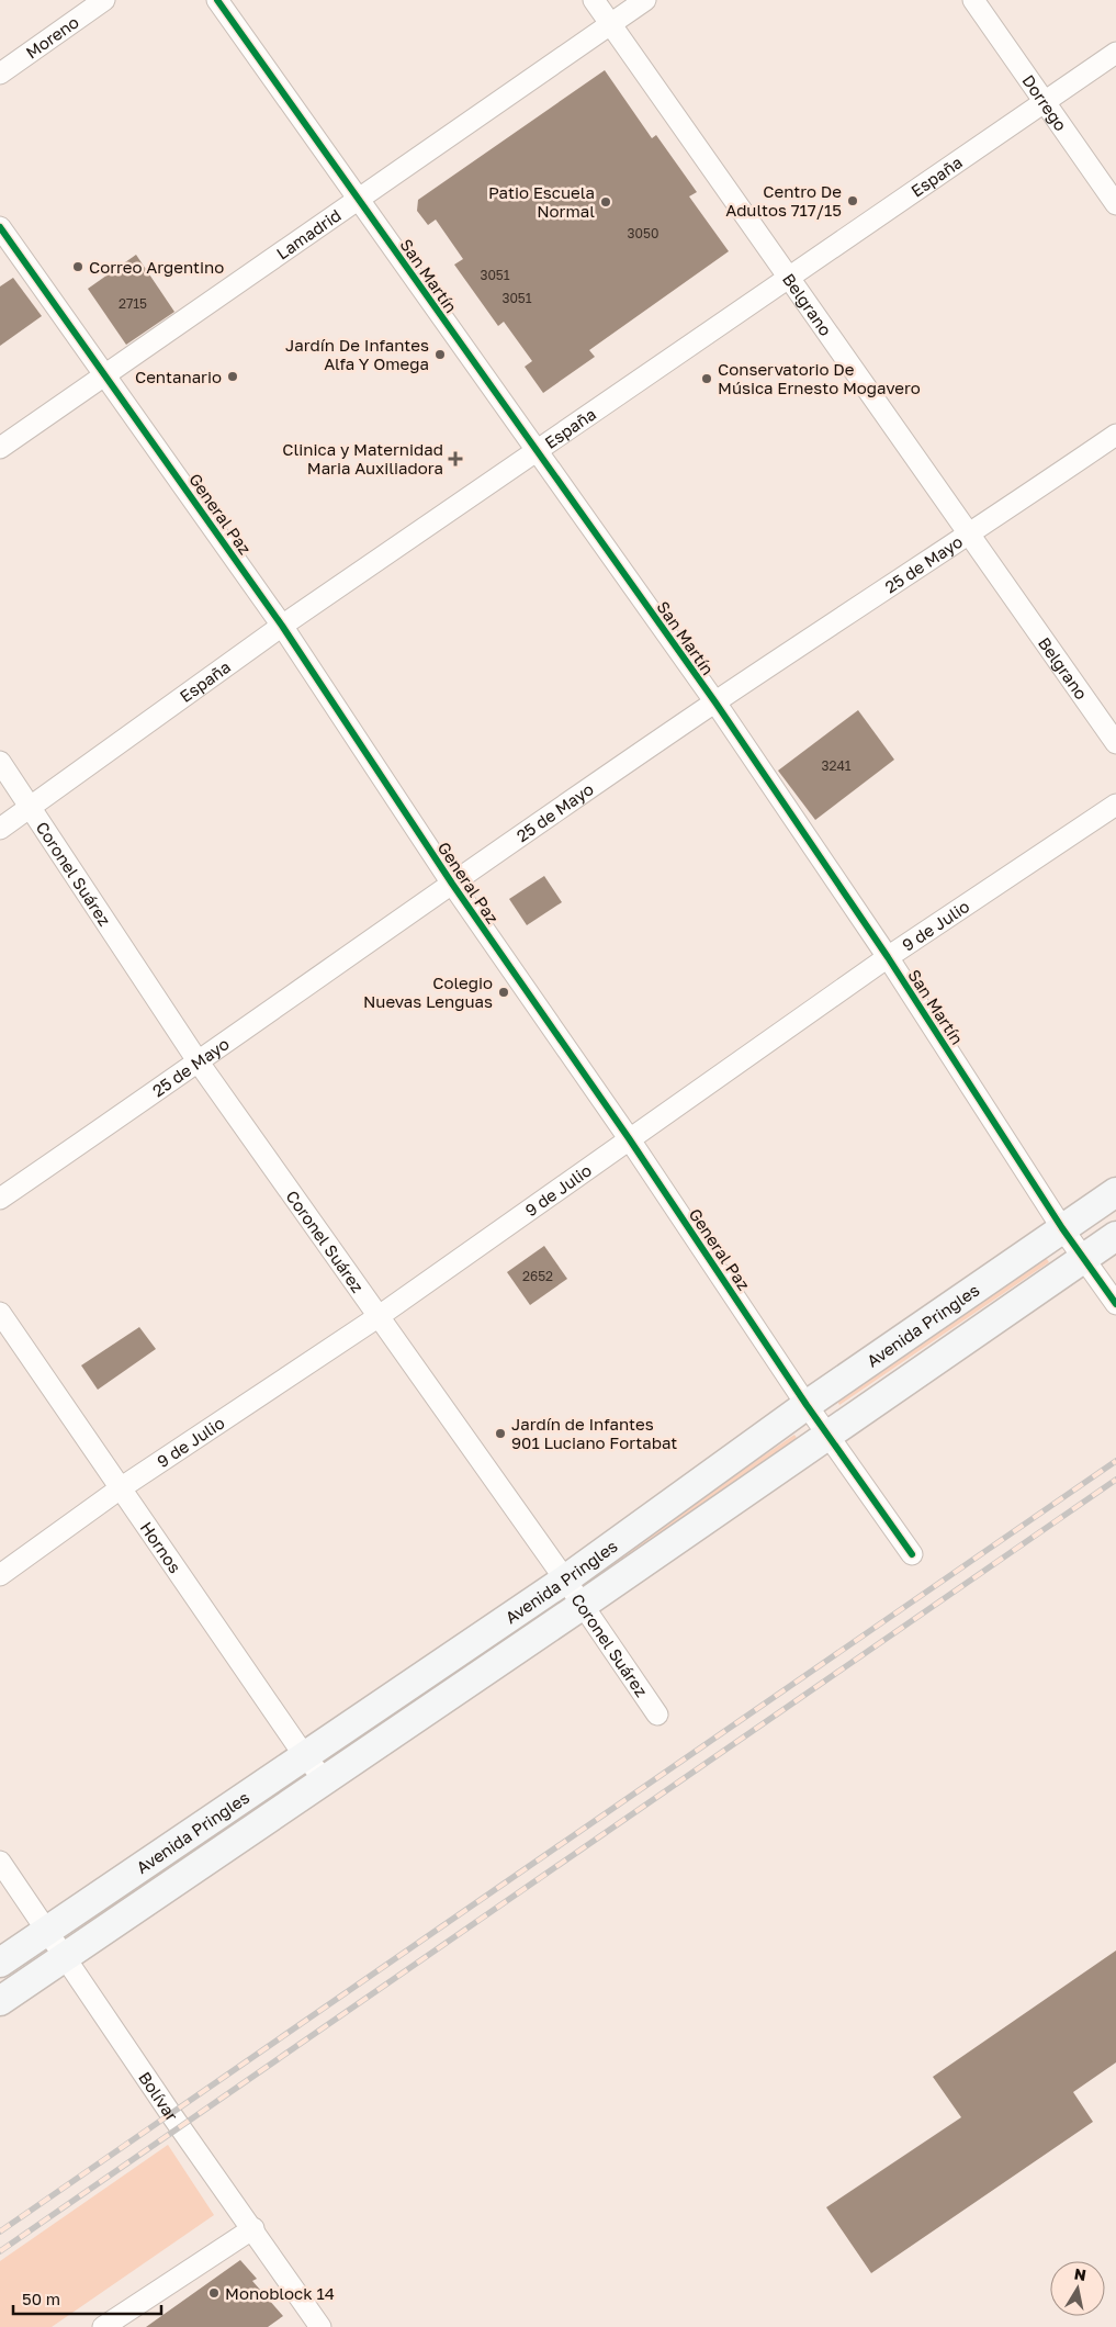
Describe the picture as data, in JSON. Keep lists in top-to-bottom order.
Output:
{
  "streets": {
    "main road": ["Avenida Pringles"],
    "street": [
      "Moreno",
      "Dorrego",
      "España",
      "Lamadrid",
      "San Martín",
      "Belgrano",
      "General Paz",
      "25 de Mayo",
      "Coronel Suárez",
      "9 de Julio",
      "Hornos",
      "Bolívar"
    ]
  },
  "crossings": [
    ["Dorrego", "España"],
    ["España", "San Martín"],
    ["España", "Belgrano"],
    ["España", "General Paz"],
    ["España", "Coronel Suárez"],
    ["Lamadrid", "San Martín"],
    ["Lamadrid", "Belgrano"],
    ["Lamadrid", "General Paz"],
    ["San Martín", "25 de Mayo"],
    ["San Martín", "9 de Julio"],
    ["San Martín", "Avenida Pringles"],
    ["Belgrano", "25 de Mayo"],
    ["General Paz", "25 de Mayo"],
    ["General Paz", "9 de Julio"],
    ["General Paz", "Avenida Pringles"],
    ["25 de Mayo", "Coronel Suárez"],
    ["Coronel Suárez", "9 de Julio"],
    ["Coronel Suárez", "Avenida Pringles"],
    ["9 de Julio", "Hornos"],
    ["Avenida Pringles", "Hornos"],
    ["Avenida Pringles", "Bolívar"]
  ],
  "places": {
    "other": [
      "Centro De Adultos 717/15",
      "Patio Escuela Normal",
      "Correo Argentino",
      "Jardín De Infantes Alfa Y Omega",
      "Centanario",
      "Conservatorio De Música Ernesto Mogavero",
      "Colegio Nuevas Lenguas",
      "Jardín de Infantes 901 Luciano Fortabat",
      "Monoblock 14"
    ],
    "health": ["Clinica y Maternidad Maria Auxiliadora"]
  },
  "house_numbers": [
    "3050",
    "3051",
    "3051",
    "2715",
    "3241",
    "2652"
  ],
  "scale_bar": "50 m",
  "north": "top"
}
